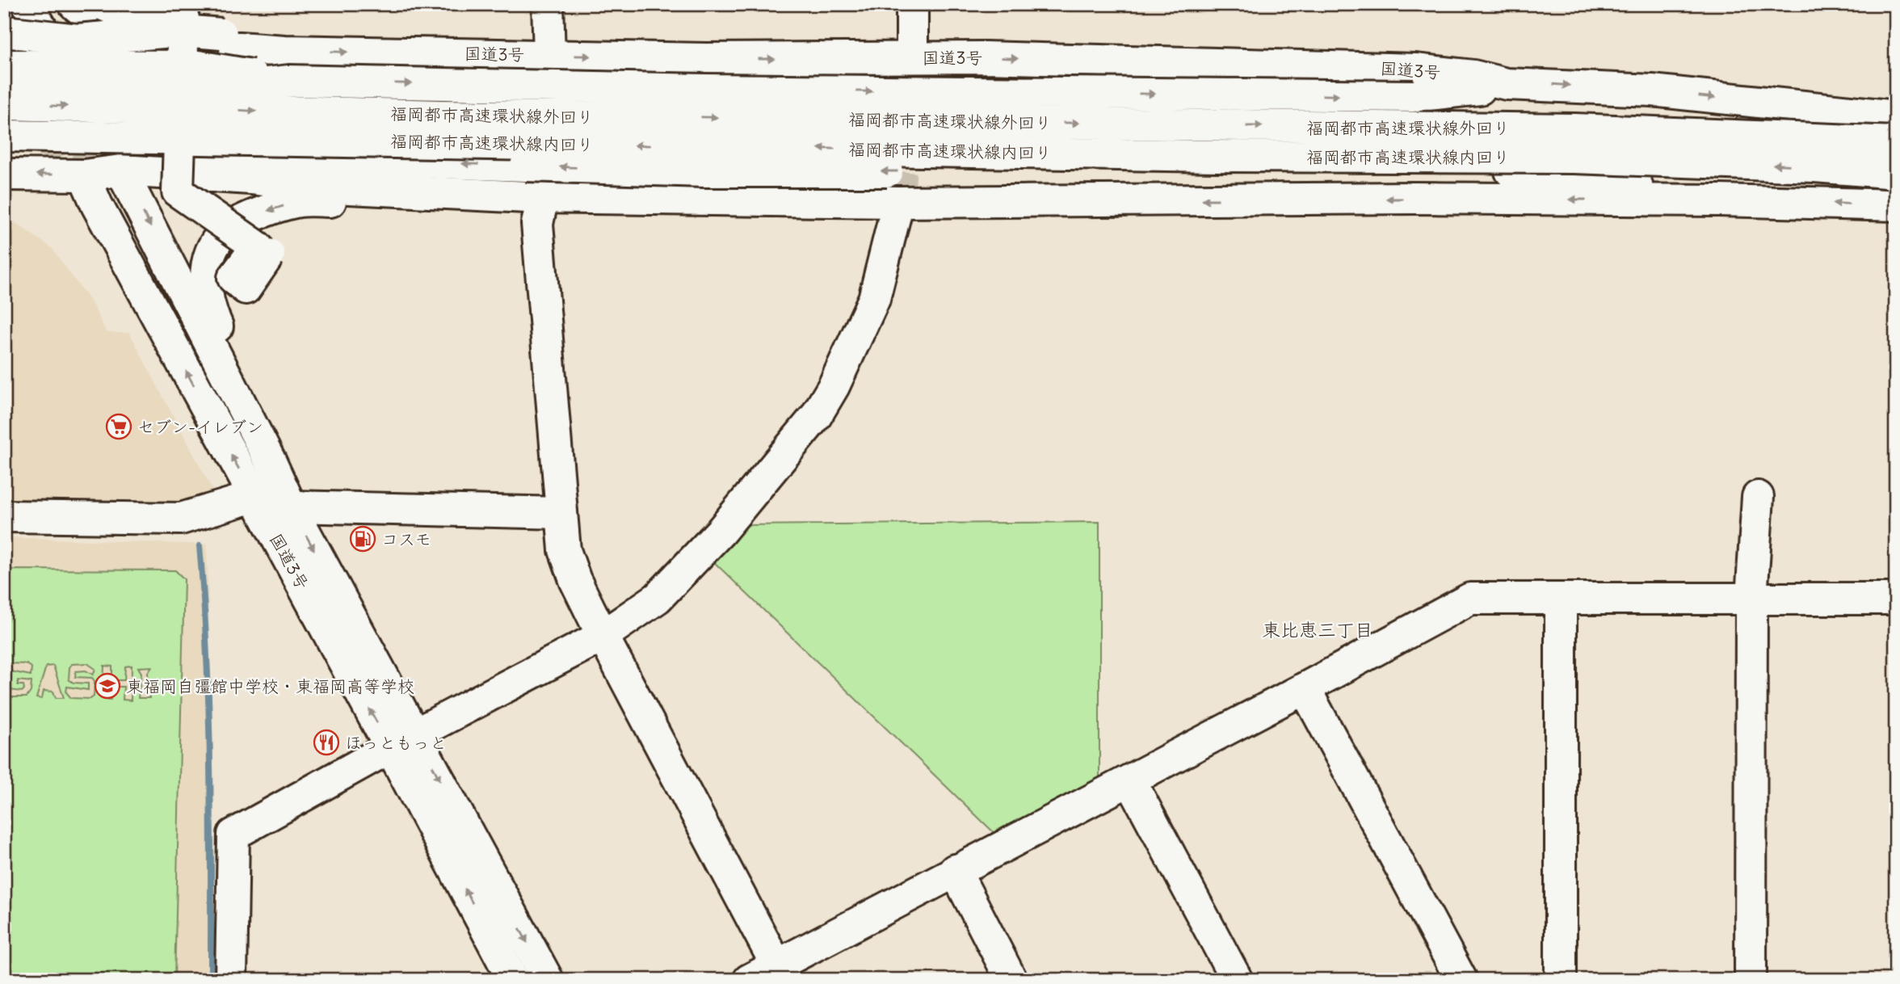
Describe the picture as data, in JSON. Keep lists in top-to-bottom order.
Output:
{
  "streets": {
    "main road": ["国道3号", "福岡都市高速環状線外回り", "福岡都市高速環状線内回り"]
  },
  "districts": ["東比恵三丁目"],
  "places": {
    "supermarket": ["セブン-イレブン"],
    "fuel station": ["コスモ"],
    "school or university": ["東福岡自彊館中学校・東福岡高等学校"],
    "restaurant": ["ほっともっと"]
  }
}
